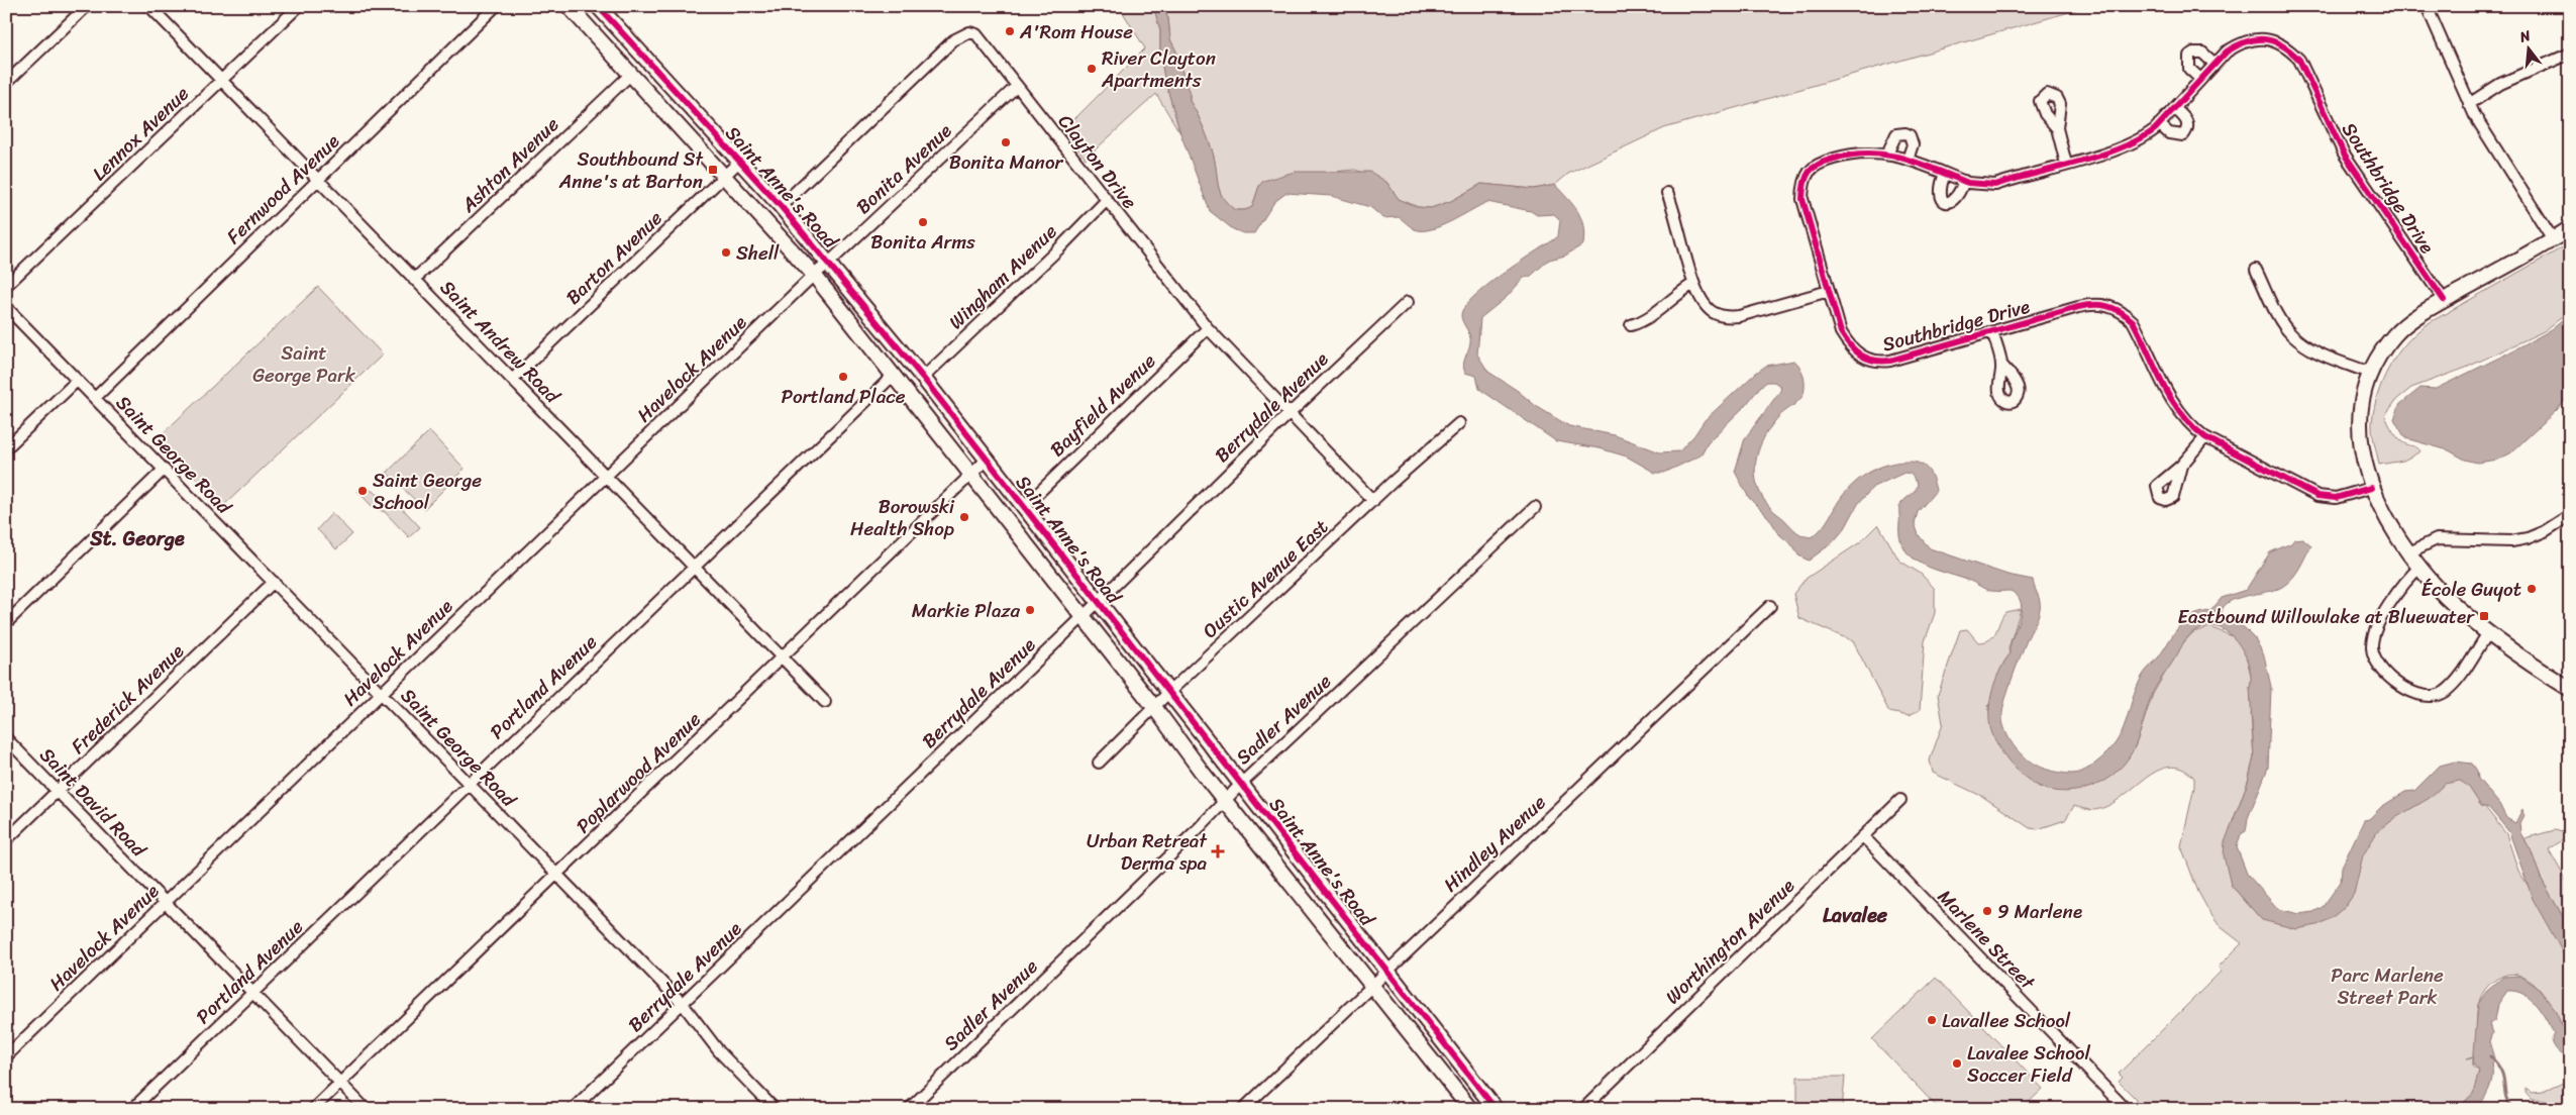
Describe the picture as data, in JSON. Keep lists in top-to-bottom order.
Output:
{
  "streets": {
    "main road": ["Saint Anne's Road"],
    "street": [
      "Lennox Avenue",
      "Clayton Drive",
      "Ashton Avenue",
      "Bonita Avenue",
      "Southbridge Drive",
      "Fernwood Avenue",
      "Barton Avenue",
      "Wingham Avenue",
      "Saint Andrew Road",
      "Havelock Avenue",
      "Bayfield Avenue",
      "Berrydale Avenue",
      "Saint George Road",
      "Oustic Avenue East",
      "Portland Avenue",
      "Frederick Avenue",
      "Sadler Avenue",
      "Poplarwood Avenue",
      "Saint David Road",
      "Hindley Avenue",
      "Marlene Street",
      "Worthington Avenue"
    ]
  },
  "crossings": [
    ["Lennox Avenue", "Saint Andrew Road"],
    ["Clayton Drive", "Bonita Avenue"],
    ["Clayton Drive", "Saint Anne's Road"],
    ["Clayton Drive", "Wingham Avenue"],
    ["Clayton Drive", "Bayfield Avenue"],
    ["Clayton Drive", "Berrydale Avenue"],
    ["Clayton Drive", "Oustic Avenue East"],
    ["Ashton Avenue", "Saint Anne's Road"],
    ["Ashton Avenue", "Saint Andrew Road"],
    ["Bonita Avenue", "Saint Anne's Road"],
    ["Bonita Avenue", "Havelock Avenue"],
    ["Saint Anne's Road", "Barton Avenue"],
    ["Saint Anne's Road", "Wingham Avenue"],
    ["Saint Anne's Road", "Havelock Avenue"],
    ["Saint Anne's Road", "Bayfield Avenue"],
    ["Saint Anne's Road", "Berrydale Avenue"],
    ["Saint Anne's Road", "Oustic Avenue East"],
    ["Saint Anne's Road", "Portland Avenue"],
    ["Saint Anne's Road", "Sadler Avenue"],
    ["Saint Anne's Road", "Poplarwood Avenue"],
    ["Saint Anne's Road", "Hindley Avenue"],
    ["Fernwood Avenue", "Saint Andrew Road"],
    ["Fernwood Avenue", "Saint George Road"],
    ["Barton Avenue", "Saint Andrew Road"],
    ["Saint Andrew Road", "Havelock Avenue"],
    ["Saint Andrew Road", "Portland Avenue"],
    ["Saint Andrew Road", "Poplarwood Avenue"],
    ["Havelock Avenue", "Saint George Road"],
    ["Havelock Avenue", "Saint David Road"],
    ["Berrydale Avenue", "Saint George Road"],
    ["Saint George Road", "Portland Avenue"],
    ["Saint George Road", "Frederick Avenue"],
    ["Saint George Road", "Poplarwood Avenue"],
    ["Portland Avenue", "Saint David Road"],
    ["Frederick Avenue", "Saint David Road"],
    ["Poplarwood Avenue", "Saint David Road"],
    ["Marlene Street", "Worthington Avenue"]
  ],
  "districts": ["St. George", "Lavalee"],
  "parks": ["Saint George Park", "Parc Marlene Street Park"],
  "places": {
    "other": [
      "A'Rom House",
      "River Clayton Apartments",
      "Bonita Manor",
      "Bonita Arms",
      "Shell",
      "Portland Place",
      "Saint George School",
      "Borowski Health Shop",
      "École Guyot",
      "Markie Plaza",
      "9 Marlene",
      "Lavallee School",
      "Lavalee School Soccer Field"
    ],
    "transit": ["Southbound St Anne's at Barton", "Eastbound Willowlake at Bluewater"],
    "health": ["Urban Retreat Derma spa"]
  },
  "north": "top"
}
